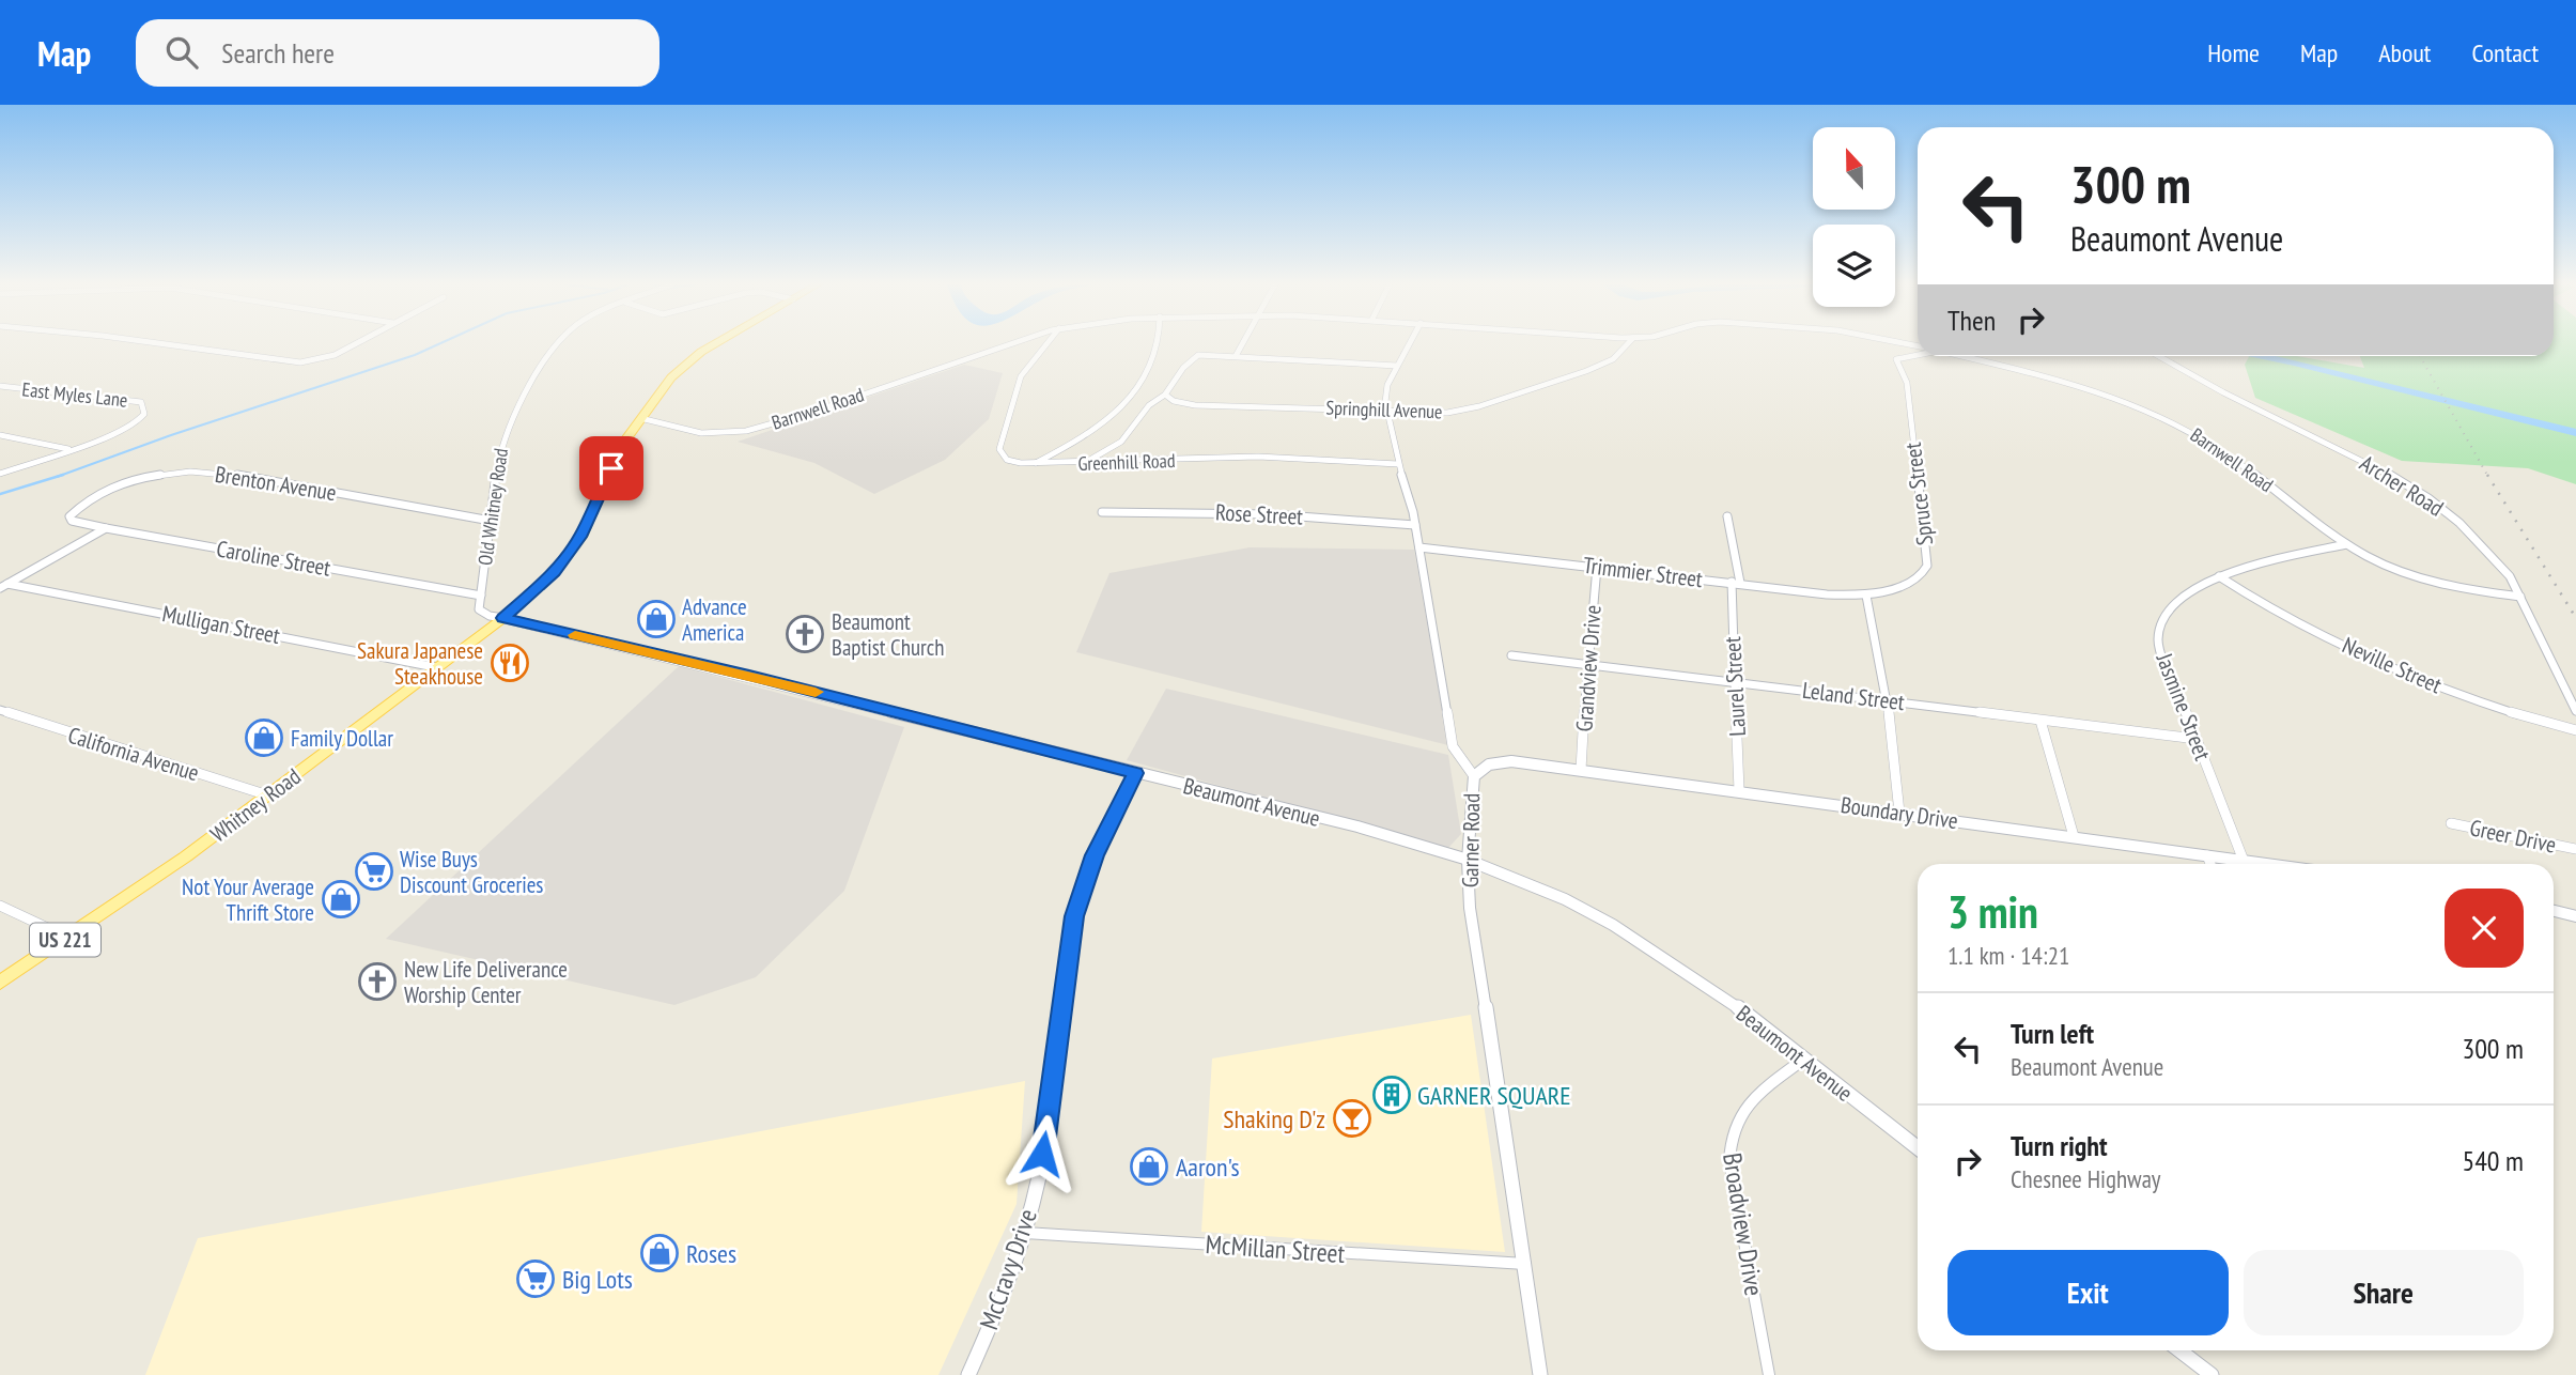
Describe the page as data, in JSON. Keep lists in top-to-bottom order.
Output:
{
  "streets": {
    "main road": ["Whitney Road", "US 221"],
    "street": [
      "East Myles Lane",
      "Barnwell Road",
      "Springhill Avenue",
      "Greenhill Road",
      "Brenton Avenue",
      "Archer Road",
      "Spruce Street",
      "Old Whitney Road",
      "Rose Street",
      "Caroline Street",
      "Trimmier Street",
      "Mulligan Street",
      "Neville Street",
      "Grandview Drive",
      "Laurel Street",
      "Leland Street",
      "Jasmine Street",
      "California Avenue",
      "Beaumont Avenue",
      "Boundary Drive",
      "Greer Drive",
      "Garner Road",
      "Broadview Drive",
      "McMillan Street",
      "McCravy Drive"
    ]
  },
  "crossings": [
    ["Barnwell Road", "Archer Road"],
    ["Barnwell Road", "Jasmine Street"],
    ["Barnwell Road", "US 221"],
    ["Springhill Avenue", "Garner Road"],
    ["Greenhill Road", "Garner Road"],
    ["Brenton Avenue", "Old Whitney Road"],
    ["Brenton Avenue", "Caroline Street"],
    ["Spruce Street", "Trimmier Street"],
    ["Old Whitney Road", "Caroline Street"],
    ["Old Whitney Road", "Beaumont Avenue"],
    ["Old Whitney Road", "Whitney Road"],
    ["Old Whitney Road", "US 221"],
    ["Rose Street", "Garner Road"],
    ["Trimmier Street", "Grandview Drive"],
    ["Trimmier Street", "Laurel Street"],
    ["Trimmier Street", "Garner Road"],
    ["Mulligan Street", "Whitney Road"],
    ["Neville Street", "Jasmine Street"],
    ["Grandview Drive", "Leland Street"],
    ["Grandview Drive", "Boundary Drive"],
    ["Laurel Street", "Leland Street"],
    ["Laurel Street", "Boundary Drive"],
    ["Leland Street", "Jasmine Street"],
    ["Jasmine Street", "Boundary Drive"],
    ["California Avenue", "Whitney Road"],
    ["Beaumont Avenue", "Whitney Road"],
    ["Beaumont Avenue", "Garner Road"],
    ["Beaumont Avenue", "US 221"],
    ["Beaumont Avenue", "Broadview Drive"],
    ["Beaumont Avenue", "McCravy Drive"],
    ["Whitney Road", "US 221"],
    ["Boundary Drive", "Garner Road"],
    ["Garner Road", "McMillan Street"],
    ["McMillan Street", "McCravy Drive"]
  ],
  "places": {
    "shop": [
      "Advance America",
      "Family Dollar",
      "Not Your Average Thrift Store",
      "Aaron's",
      "Roses"
    ],
    "church": ["Beaumont Baptist Church", "New Life Deliverance Worship Center"],
    "restaurant": ["Sakura Japanese Steakhouse"],
    "supermarket": ["Wise Buys Discount Groceries", "Big Lots"],
    "building": ["GARNER SQUARE"],
    "bar": ["Shaking D'z"]
  },
  "north": "top",
  "page": {
    "header": "Map",
    "search": "Search here",
    "nav": [
      "Home",
      "Map",
      "About",
      "Contact"
    ],
    "turn": ["300 m", "Beaumont Avenue"],
    "then": "Then",
    "heading": ["3 min", "1.1 km · 14:21"],
    "list": [
      {
        "name": "Turn left",
        "note": "Beaumont Avenue",
        "value": "300 m"
      },
      {
        "name": "Turn right",
        "note": "Chesnee Highway",
        "value": "540 m"
      }
    ],
    "buttons": ["Exit", "Share"]
  }
}
